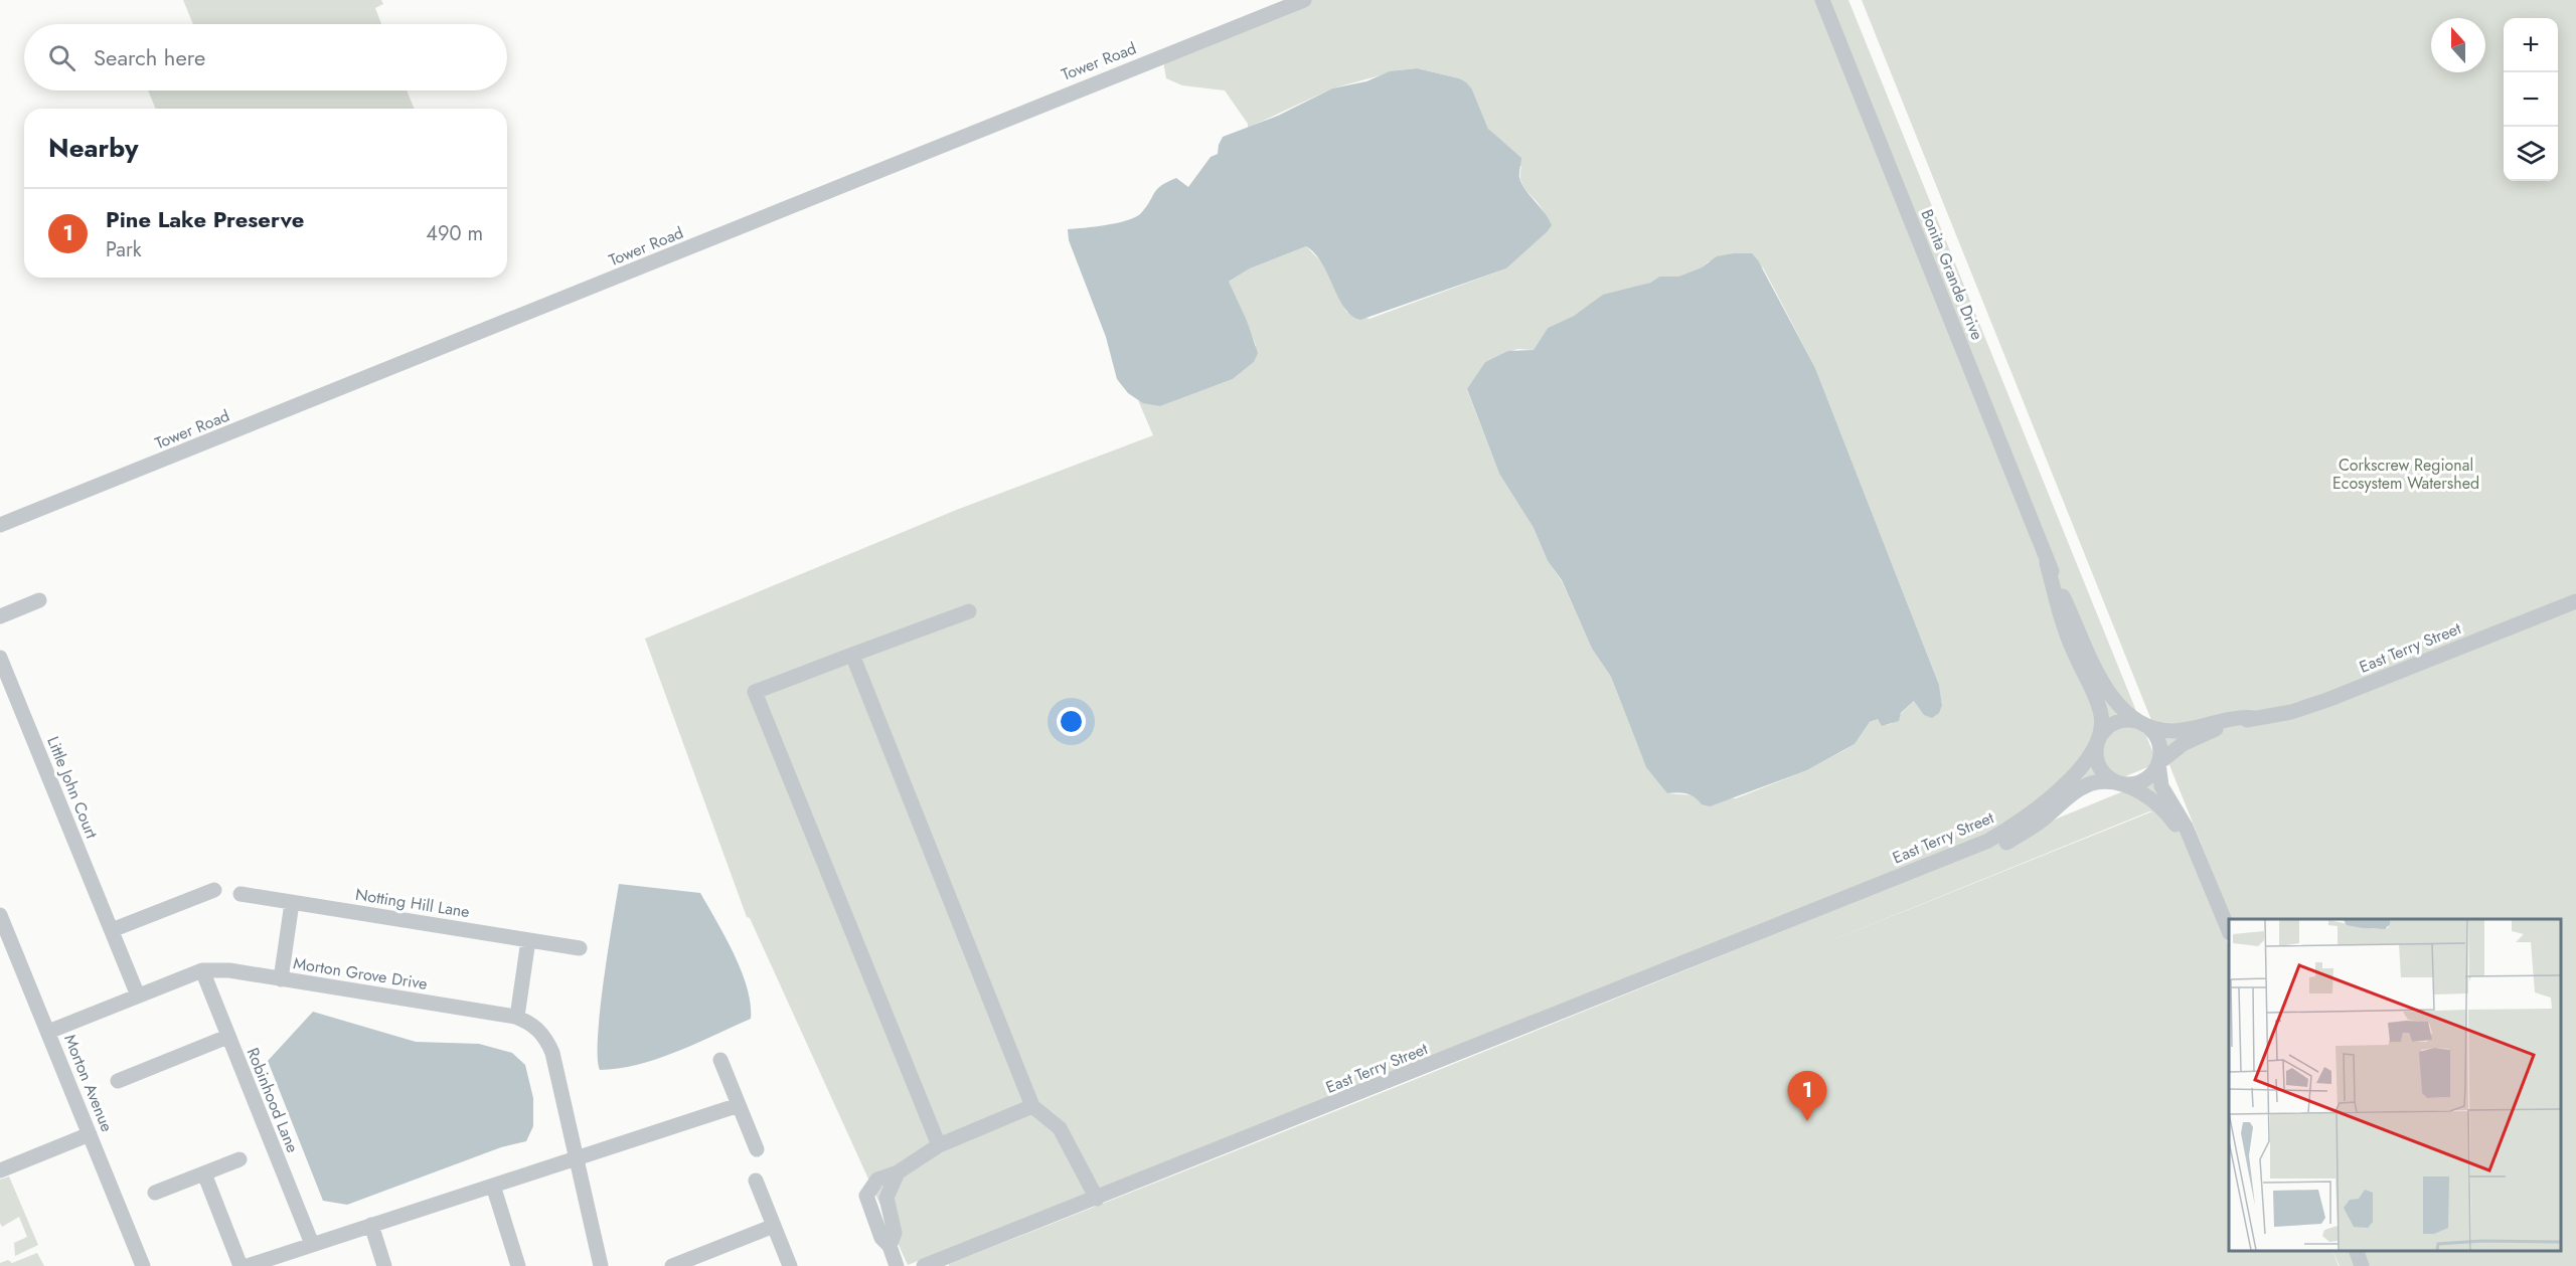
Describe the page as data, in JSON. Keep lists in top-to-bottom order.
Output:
{
  "streets": {
    "street": [
      "Tower Road",
      "Bonita Grande Drive",
      "East Terry Street",
      "Little John Court",
      "Notting Hill Lane",
      "Morton Grove Drive",
      "Morton Avenue",
      "Robinhood Lane"
    ]
  },
  "crossings": [
    ["Bonita Grande Drive", "East Terry Street"],
    ["Little John Court", "Morton Grove Drive"],
    ["Morton Grove Drive", "Morton Avenue"],
    ["Morton Grove Drive", "Robinhood Lane"]
  ],
  "parks": ["Corkscrew Regional Ecosystem Watershed"],
  "north": "top",
  "page": {
    "map_buttons": ["+", "−"],
    "search": "Search here",
    "heading": "Nearby",
    "list": [
      {
        "mark": "1",
        "name": "Pine Lake Preserve",
        "note": "Park",
        "value": "490 m"
      }
    ],
    "pins": "1"
  }
}
